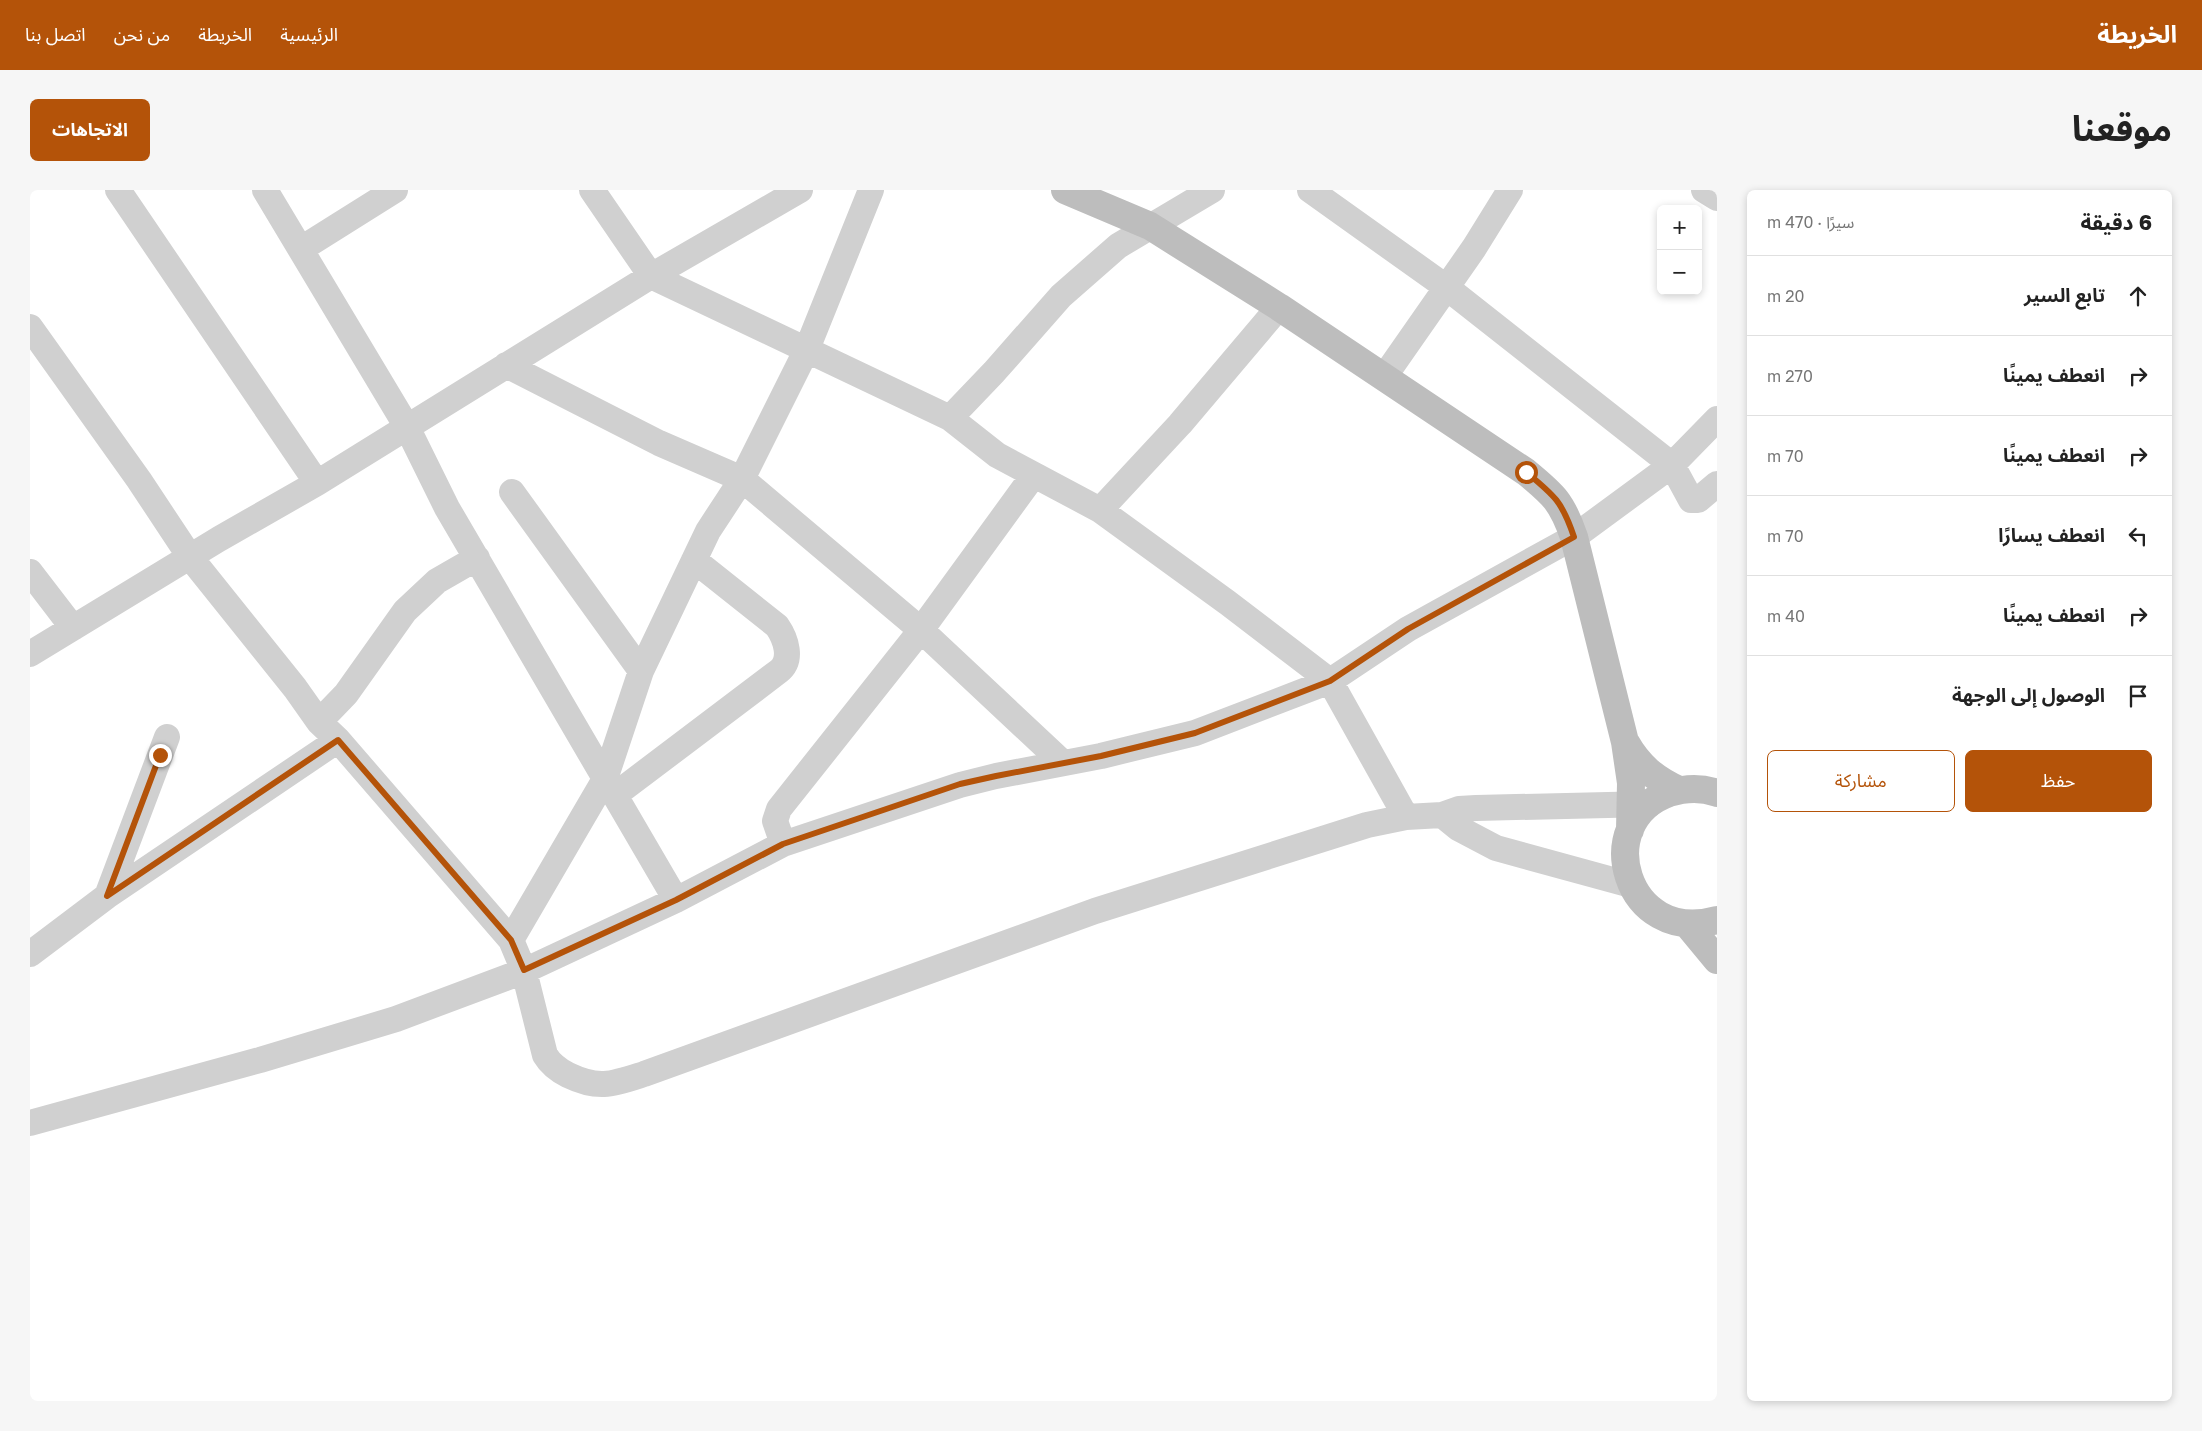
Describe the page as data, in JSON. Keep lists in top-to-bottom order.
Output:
{
  "page": {
    "header": "الخريطة",
    "nav": [
      "الرئيسية",
      "الخريطة",
      "من نحن",
      "اتصل بنا"
    ],
    "title": "موقعنا",
    "buttons": [
      "الاتجاهات",
      ["حفظ", "مشاركة"]
    ],
    "heading": ["6 دقيقة", "سيرًا · 470 m"],
    "map_buttons": ["+", "−"],
    "list": [
      ["تابع السير", "20 m"],
      ["انعطف يمينًا", "270 m"],
      ["انعطف يمينًا", "70 m"],
      ["انعطف يسارًا", "70 m"],
      ["انعطف يمينًا", "40 m"],
      "الوصول إلى الوجهة"
    ]
  }
}
